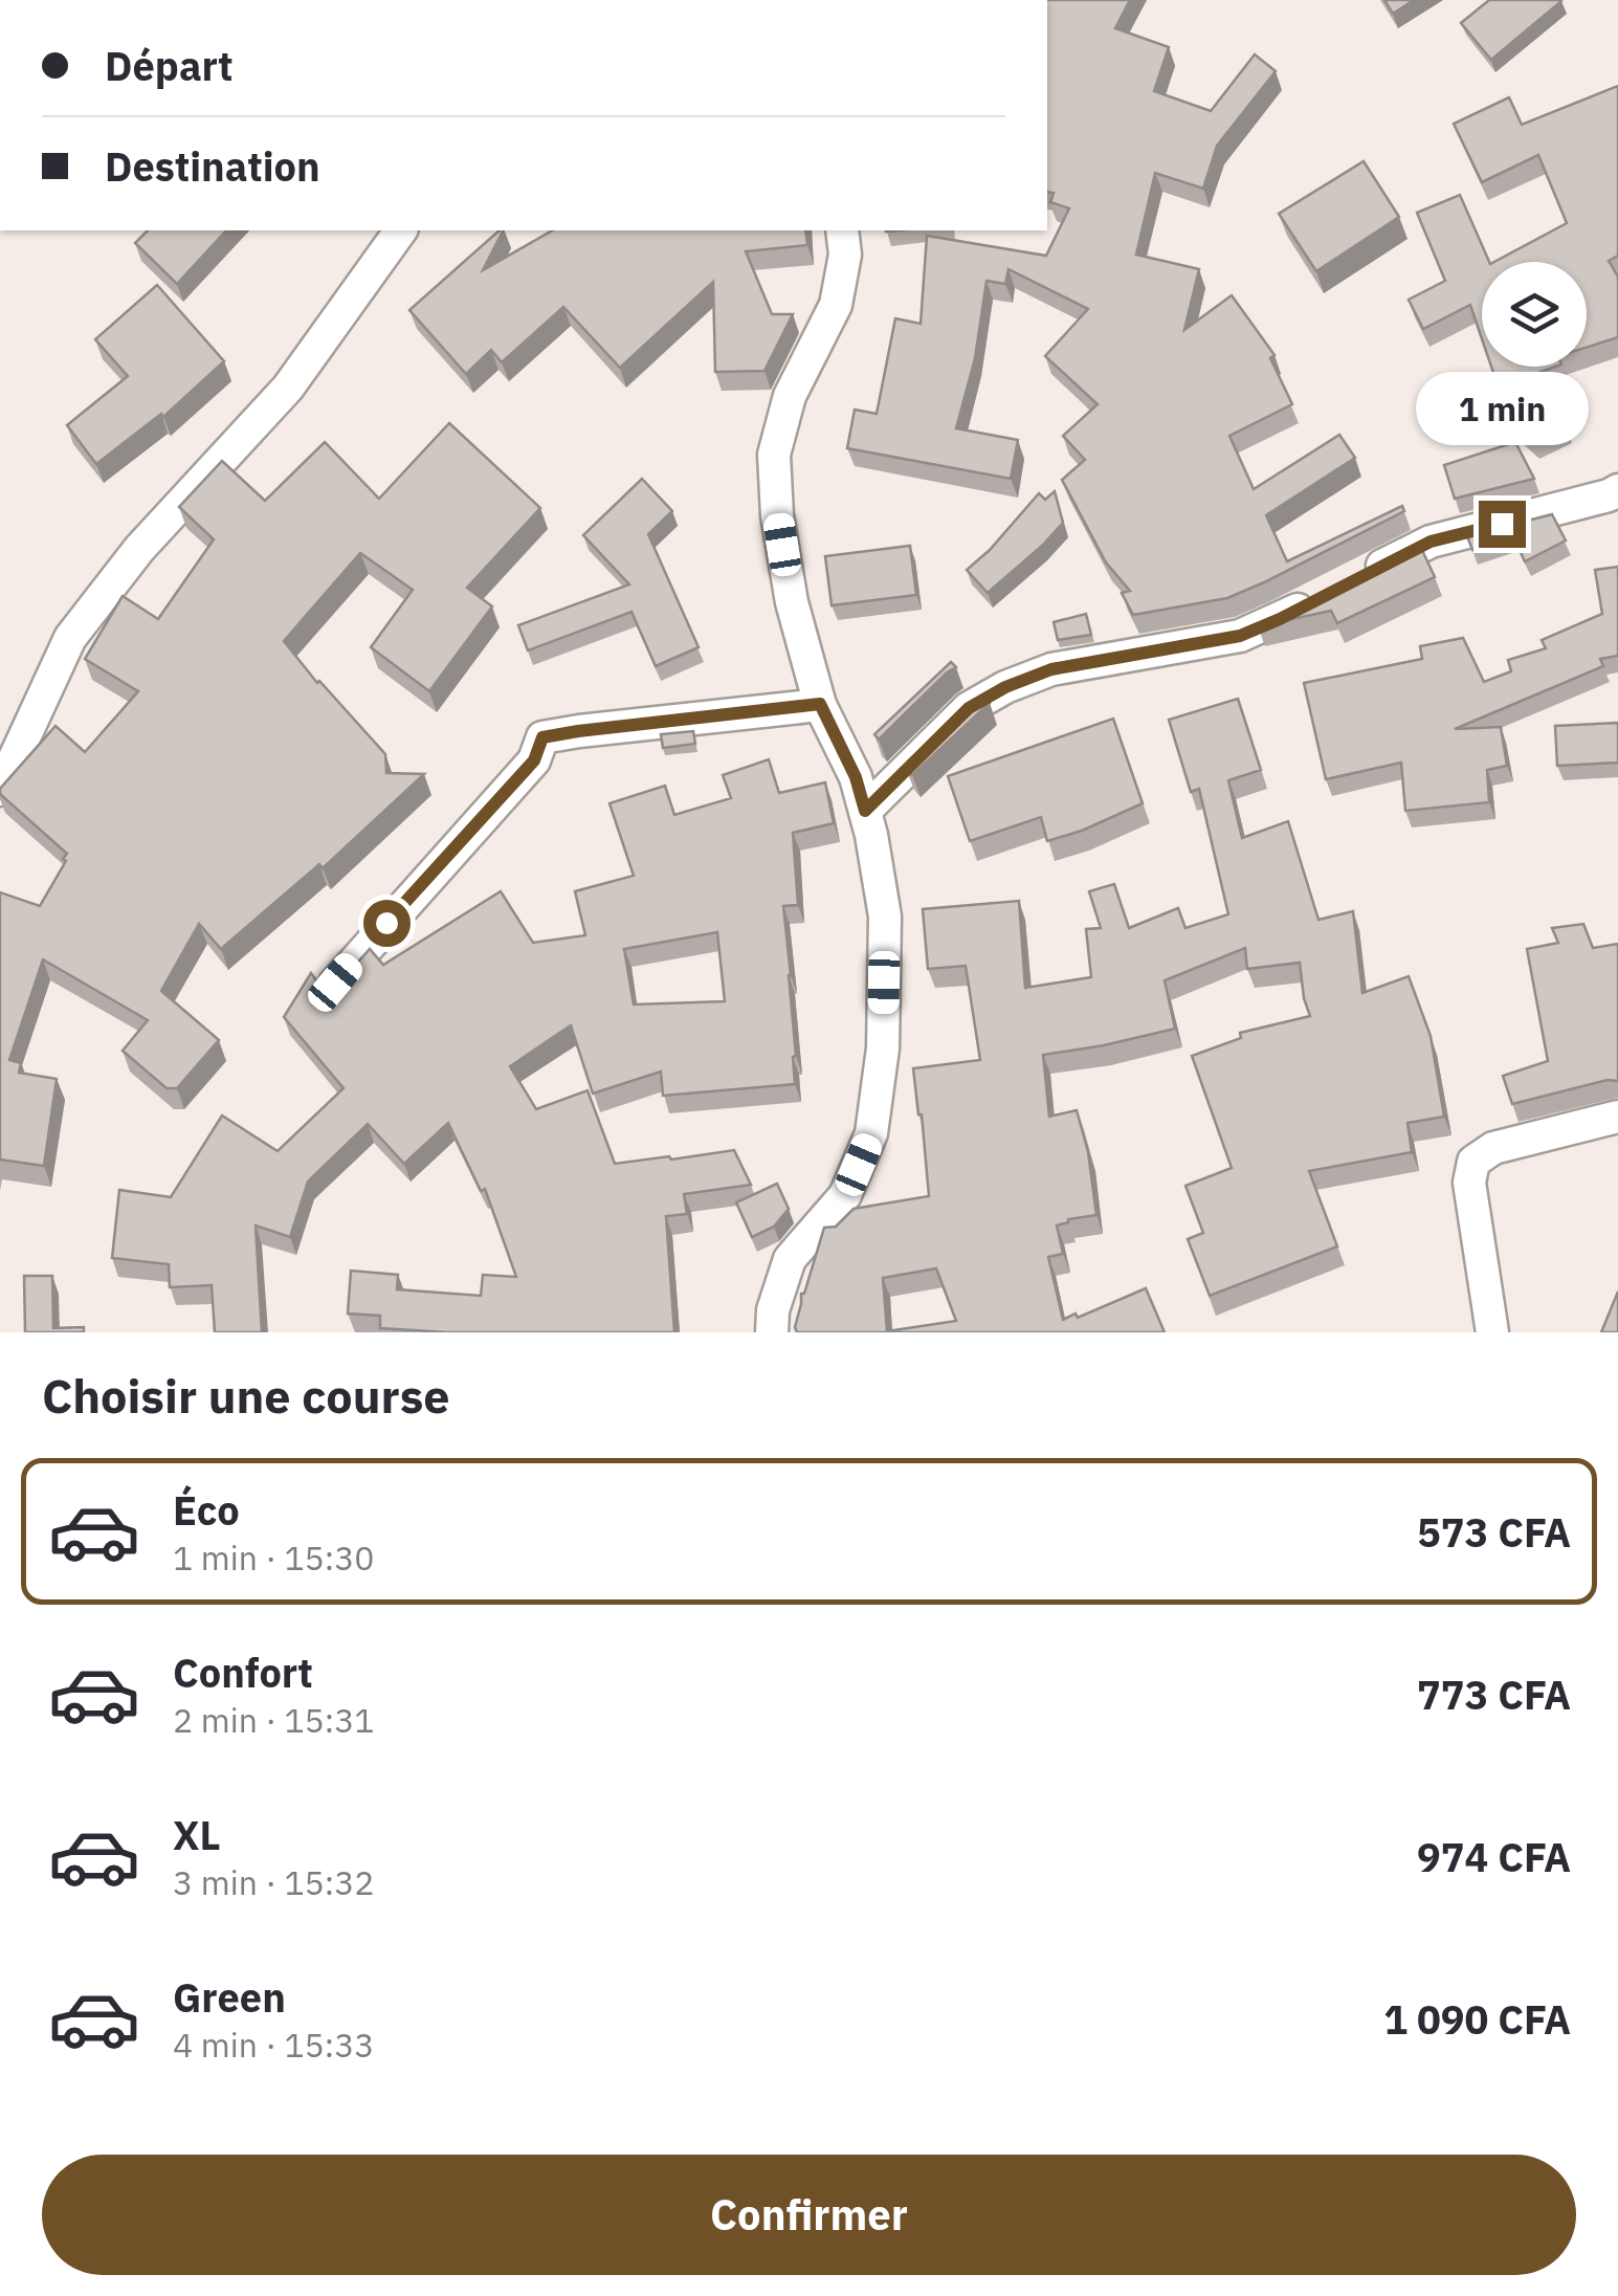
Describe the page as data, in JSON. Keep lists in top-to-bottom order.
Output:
{
  "page": {
    "banner": ["Départ", "Destination"],
    "bubble": "1 min",
    "heading": "Choisir une course",
    "list": [
      {
        "name": "Éco",
        "note": "1 min · 15:30",
        "value": "573 CFA"
      },
      {
        "name": "Confort",
        "note": "2 min · 15:31",
        "value": "773 CFA"
      },
      {
        "name": "XL",
        "note": "3 min · 15:32",
        "value": "974 CFA"
      },
      {
        "name": "Green",
        "note": "4 min · 15:33",
        "value": "1 090 CFA"
      }
    ],
    "buttons": "Confirmer"
  }
}
